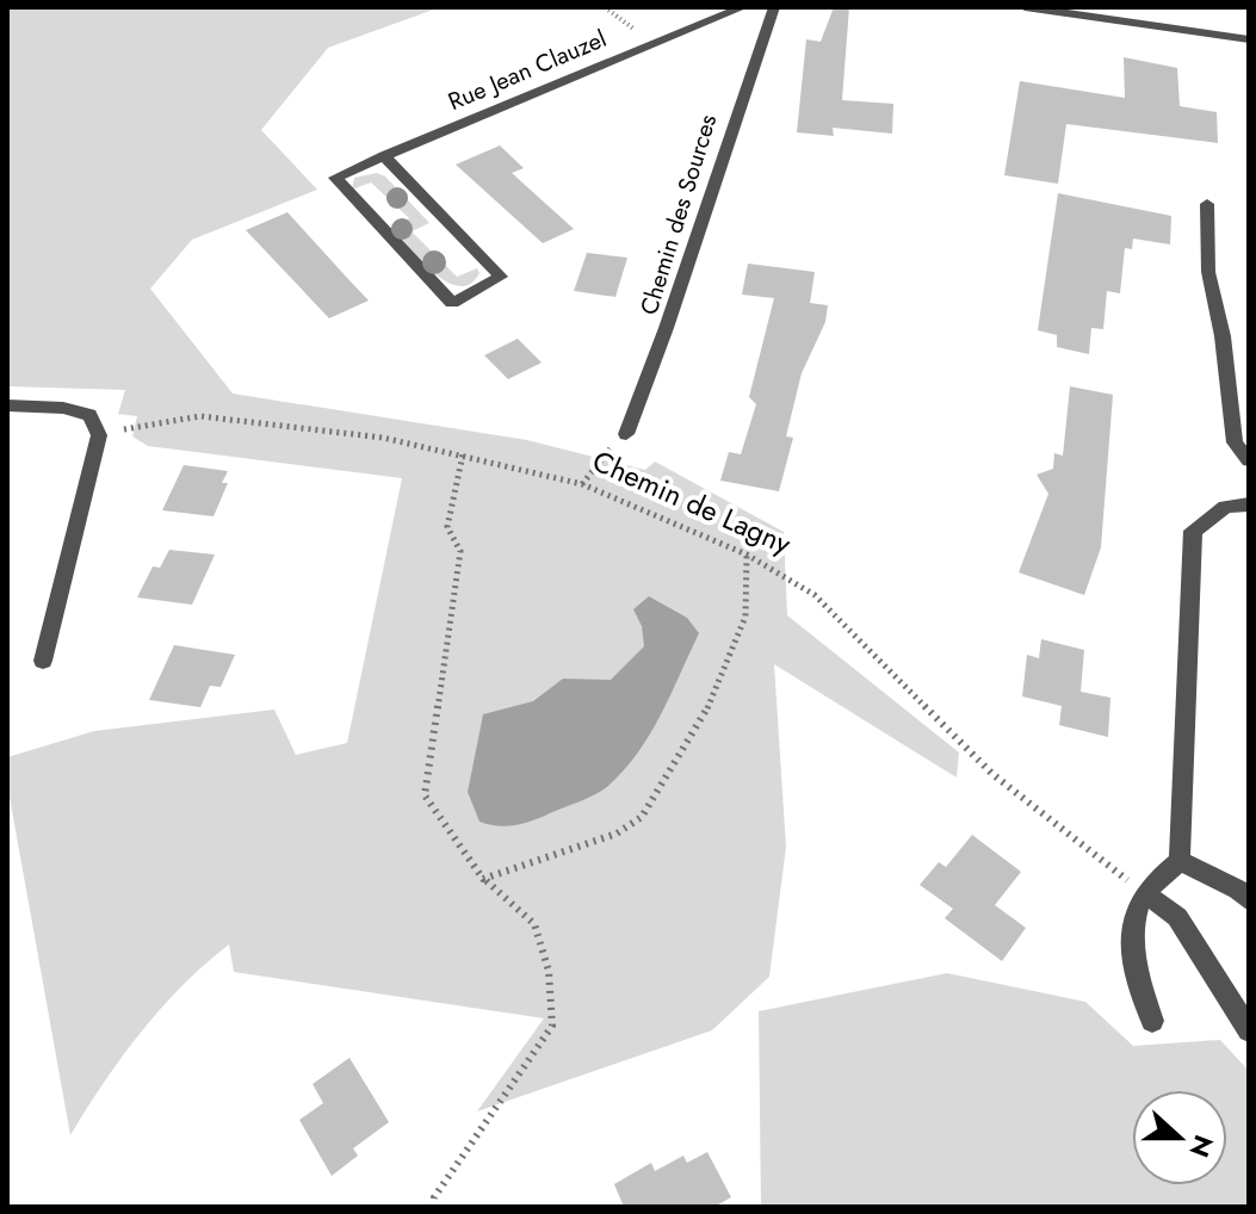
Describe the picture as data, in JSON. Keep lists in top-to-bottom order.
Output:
{
  "streets": {
    "street": ["Rue Jean Clauzel", "Chemin des Sources"],
    "path": ["Chemin de Lagny"]
  },
  "north": "right"
}
